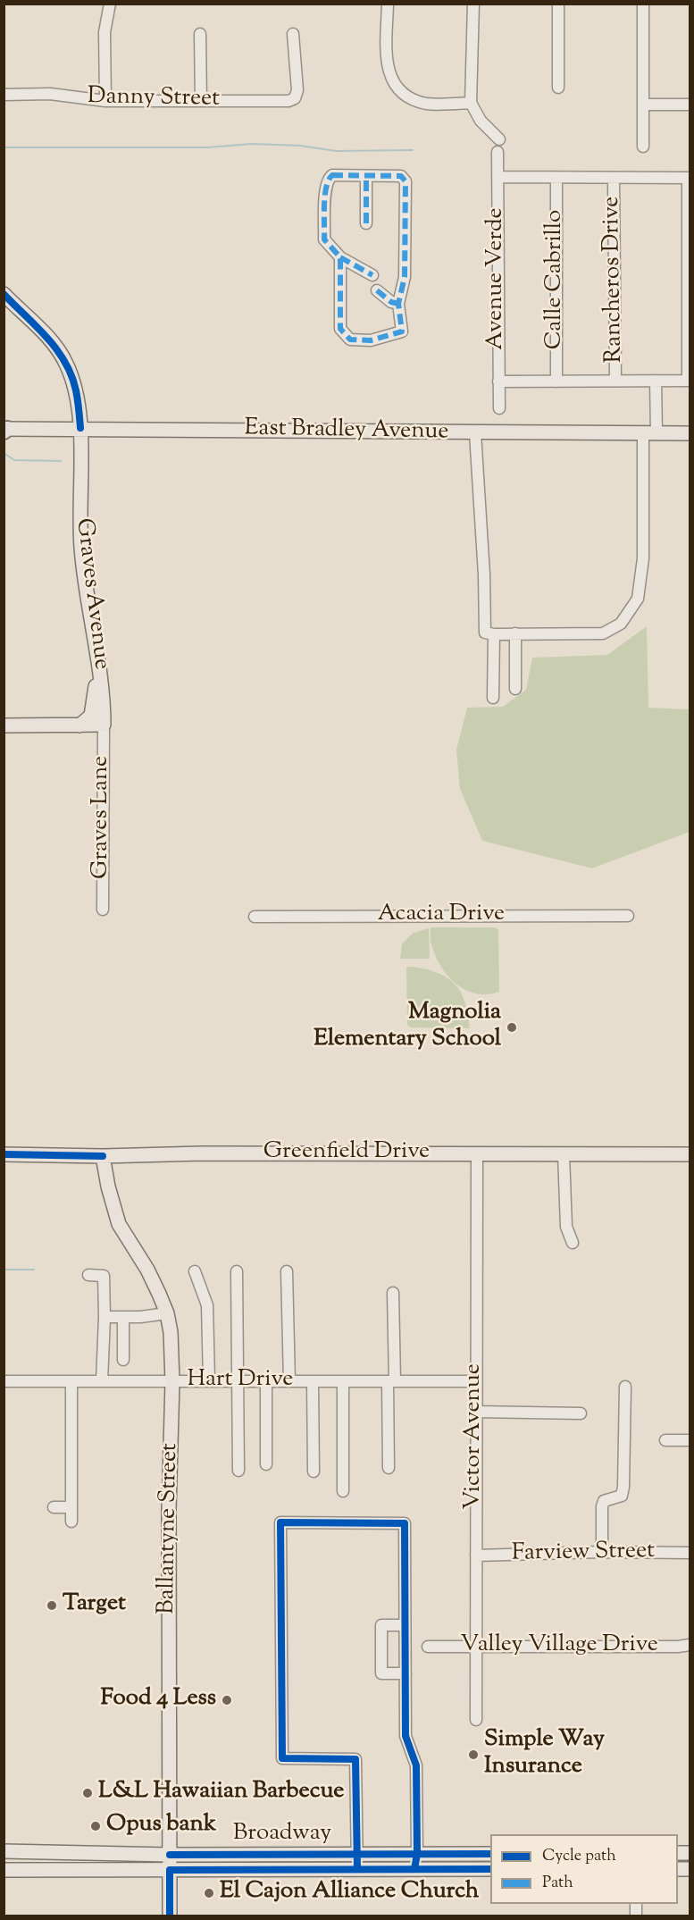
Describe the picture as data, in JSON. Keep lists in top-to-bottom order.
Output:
{
  "streets": {
    "main road": [
      "East Bradley Avenue",
      "Graves Avenue",
      "Greenfield Drive",
      "Ballantyne Street",
      "Broadway"
    ],
    "street": [
      "Danny Street",
      "Avenue Verde",
      "Calle Cabrillo",
      "Rancheros Drive",
      "Graves Lane",
      "Acacia Drive",
      "Hart Drive",
      "Victor Avenue",
      "Farview Street",
      "Valley Village Drive"
    ]
  },
  "crossings": [
    ["East Bradley Avenue", "Graves Avenue"],
    ["Graves Avenue", "Graves Lane"],
    ["Greenfield Drive", "Victor Avenue"],
    ["Greenfield Drive", "Ballantyne Street"],
    ["Hart Drive", "Victor Avenue"],
    ["Hart Drive", "Ballantyne Street"],
    ["Victor Avenue", "Farview Street"],
    ["Victor Avenue", "Valley Village Drive"],
    ["Ballantyne Street", "Broadway"]
  ],
  "places": [
    "Magnolia Elementary School",
    "Target",
    "Food 4 Less",
    "Simple Way Insurance",
    "L&L Hawaiian Barbecue",
    "Opus bank",
    "El Cajon Alliance Church"
  ],
  "legend": ["Cycle path", "Path"]
}
